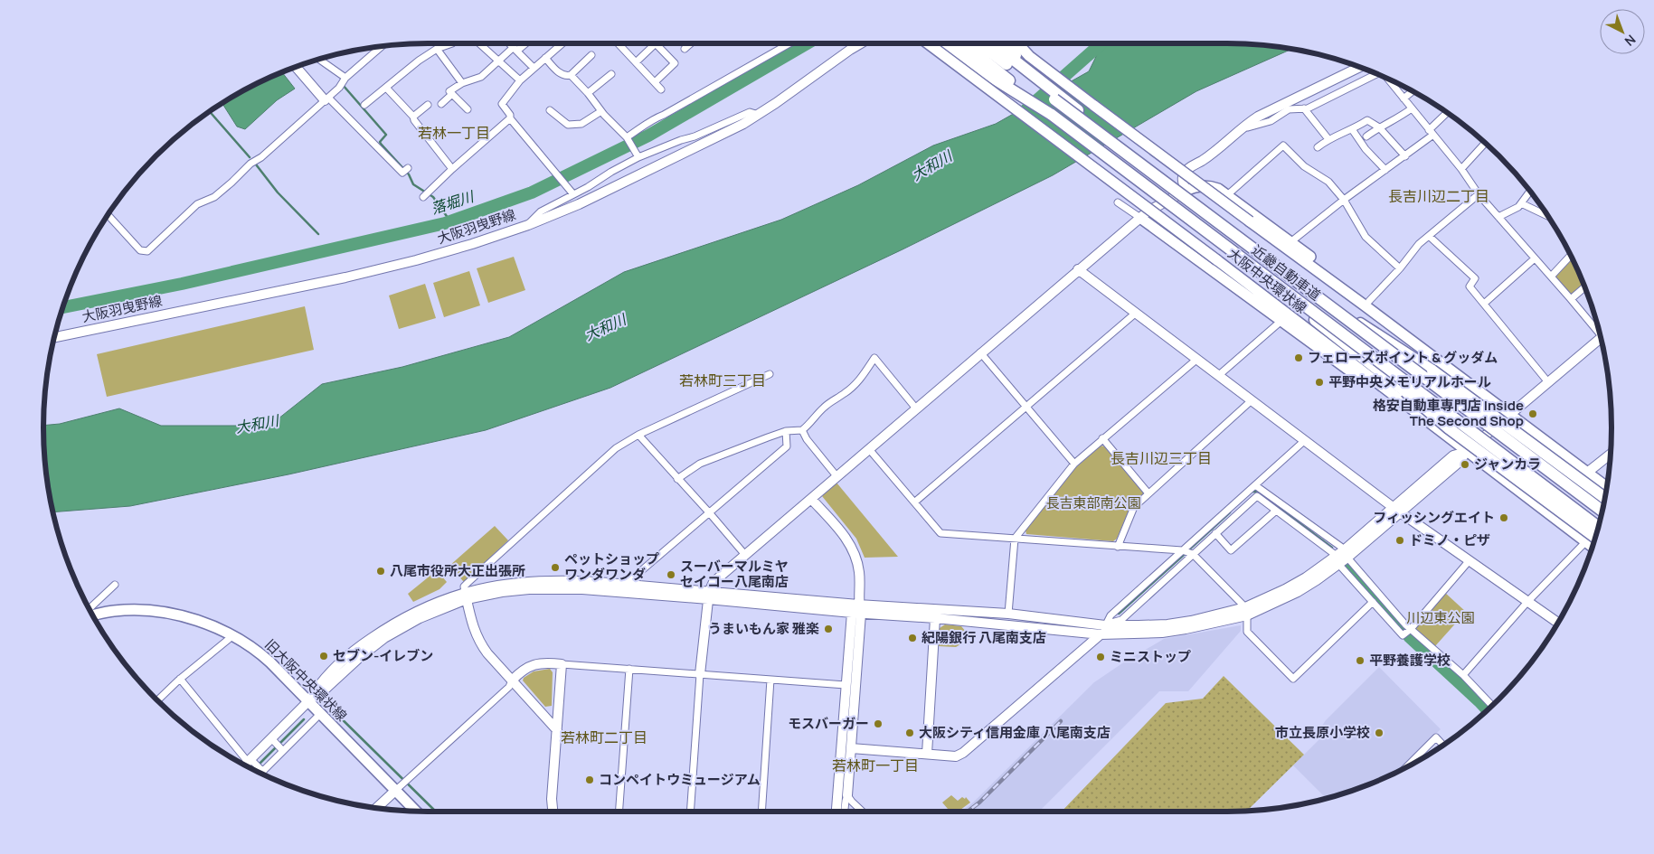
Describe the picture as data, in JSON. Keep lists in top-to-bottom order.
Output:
{
  "streets": {
    "highway": ["近畿自動車道"],
    "main road": ["大阪中央環状線", "旧大阪中央環状線"],
    "street": ["大阪羽曳野線"]
  },
  "districts": [
    "若林一丁目",
    "長吉川辺二丁目",
    "若林町三丁目",
    "長吉川辺三丁目",
    "若林町二丁目",
    "若林町一丁目"
  ],
  "water": ["大和川", "落堀川"],
  "parks": ["長吉東部南公園", "川辺東公園"],
  "places": [
    "フェローズポイント & グッダム",
    "平野中央メモリアルホール",
    "格安自動車専門店 Inside The Second Shop",
    "ジャンカラ",
    "フィッシングエイト",
    "ドミノ・ピザ",
    "ペットショップ ワンダワンダ",
    "八尾市役所大正出張所",
    "スーバーマルミヤ セイコー八尾南店",
    "うまいもん家 雅楽",
    "紀陽銀行 八尾南支店",
    "セブン-イレブン",
    "ミニストップ",
    "平野養護学校",
    "モスバーガー",
    "大阪シティ信用金庫 八尾南支店",
    "市立長原小学校",
    "コンペイトウミュージアム"
  ],
  "north": "bottom right"
}
